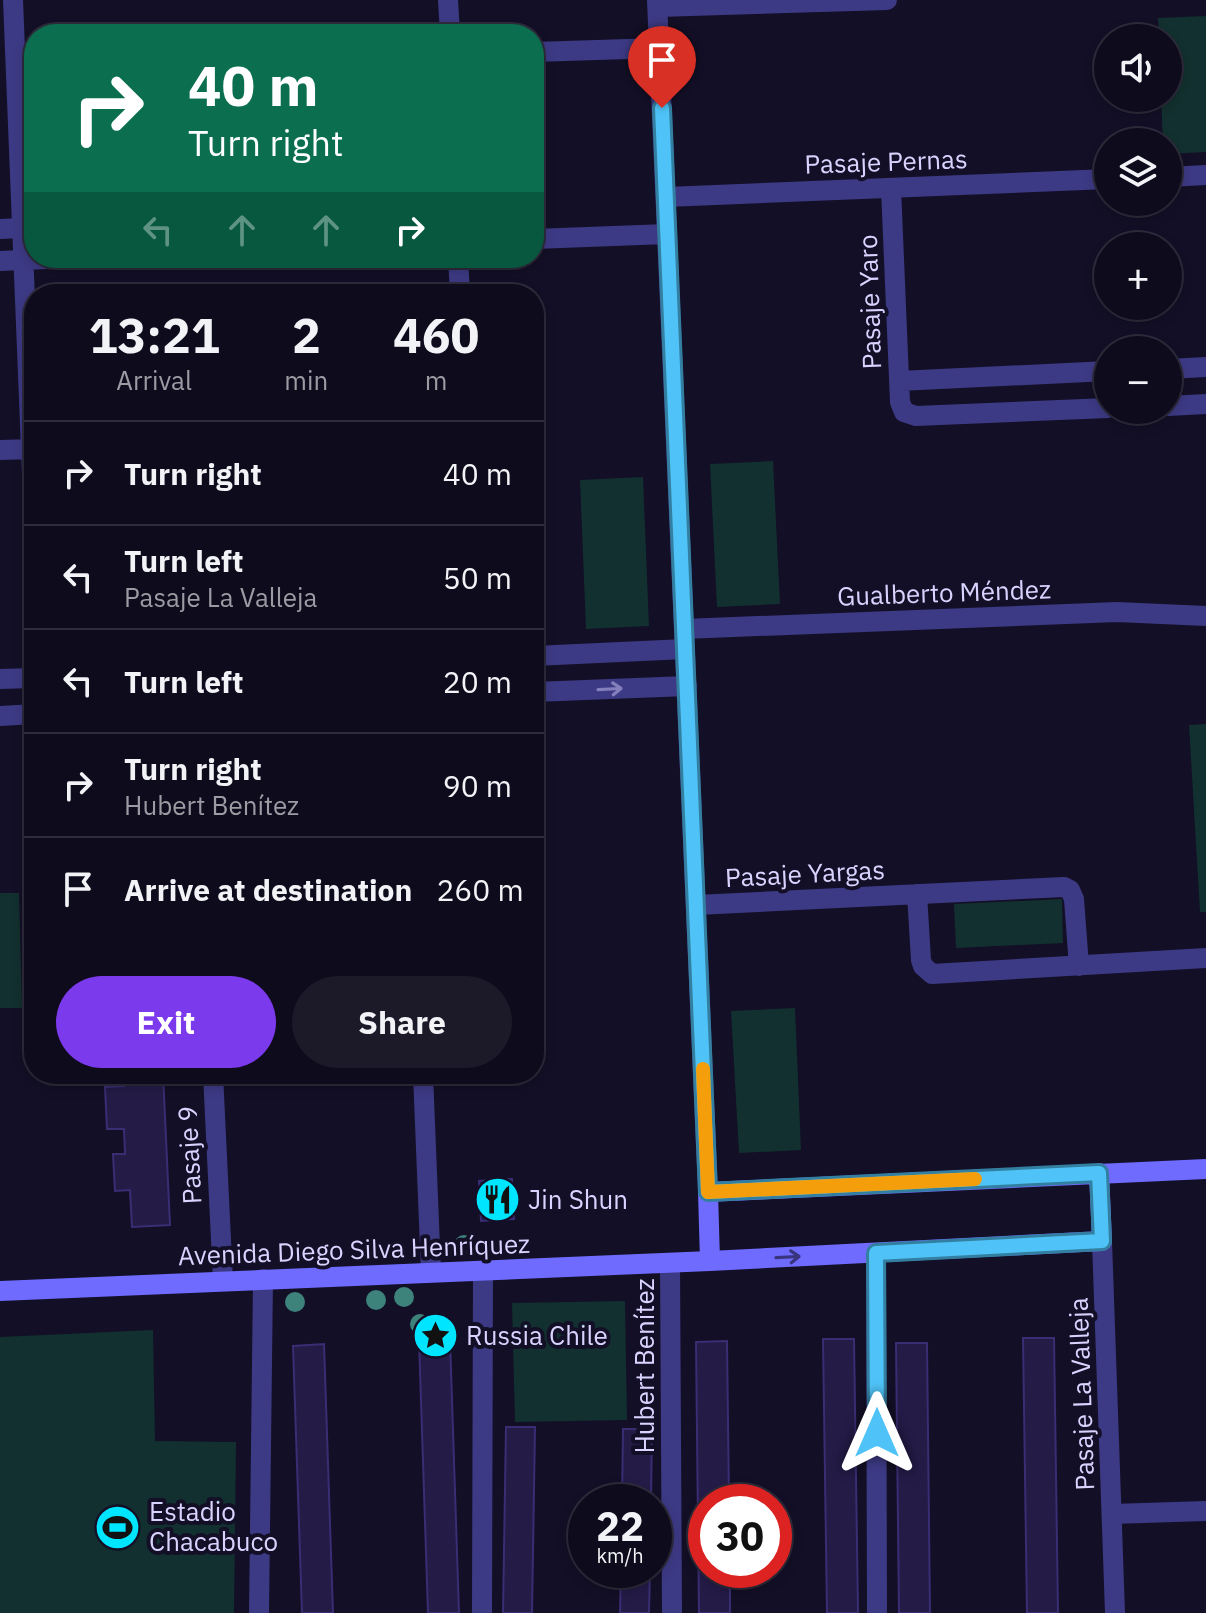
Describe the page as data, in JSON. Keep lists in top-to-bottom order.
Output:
{
  "streets": {
    "street": [
      "Pasaje Pernas",
      "Pasaje Yaro",
      "Gualberto Méndez",
      "Pasaje Yargas",
      "Pasaje 9",
      "Avenida Diego Silva Henríquez",
      "Hubert Benítez",
      "Pasaje La Valleja"
    ]
  },
  "crossings": [
    ["Pasaje Pernas", "Pasaje Yaro"],
    ["Pasaje 9", "Avenida Diego Silva Henríquez"],
    ["Avenida Diego Silva Henríquez", "Hubert Benítez"],
    ["Avenida Diego Silva Henríquez", "Pasaje La Valleja"]
  ],
  "places": {
    "restaurant": ["Jin Shun"],
    "place": ["Russia Chile"],
    "sports": ["Estadio Chacabuco"]
  },
  "page": {
    "map_buttons": ["+", "−"],
    "turn": ["40 m", "Turn right"],
    "eta": [
      "13:21",
      "Arrival",
      "2",
      "min",
      "460",
      "m"
    ],
    "list": [
      {
        "name": "Turn right",
        "value": "40 m"
      },
      {
        "name": "Turn left",
        "note": "Pasaje La Valleja",
        "value": "50 m"
      },
      {
        "name": "Turn left",
        "value": "20 m"
      },
      {
        "name": "Turn right",
        "note": "Hubert Benítez",
        "value": "90 m"
      },
      {
        "name": "Arrive at destination",
        "value": "260 m"
      }
    ],
    "buttons": ["Exit", "Share"],
    "speed": "22 km/h",
    "limit": "30"
  }
}
